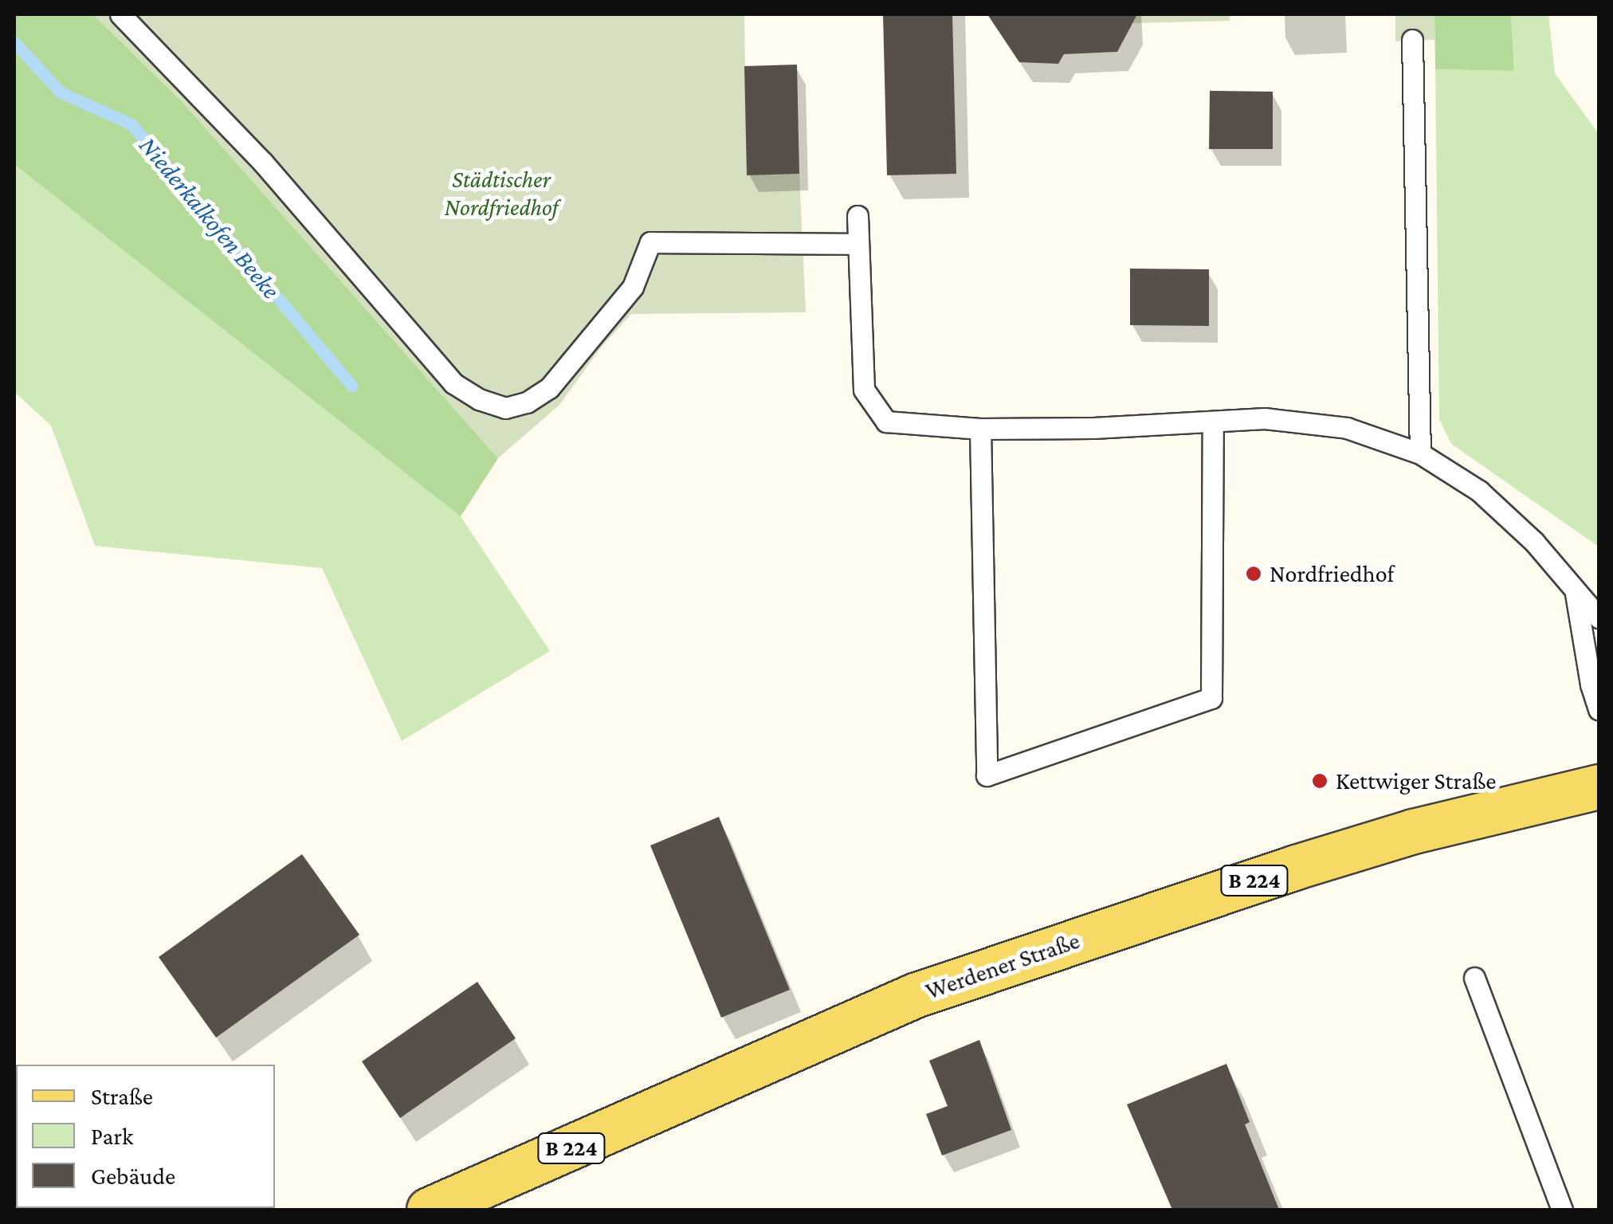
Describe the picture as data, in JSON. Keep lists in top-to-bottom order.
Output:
{
  "streets": {
    "main road": ["B 224", "Werdener Straße"]
  },
  "water": ["Niederkalkofen Beeke"],
  "parks": ["Städtischer Nordfriedhof"],
  "places": ["Nordfriedhof", "Kettwiger Straße"],
  "legend": ["Straße", "Park", "Gebäude"]
}
